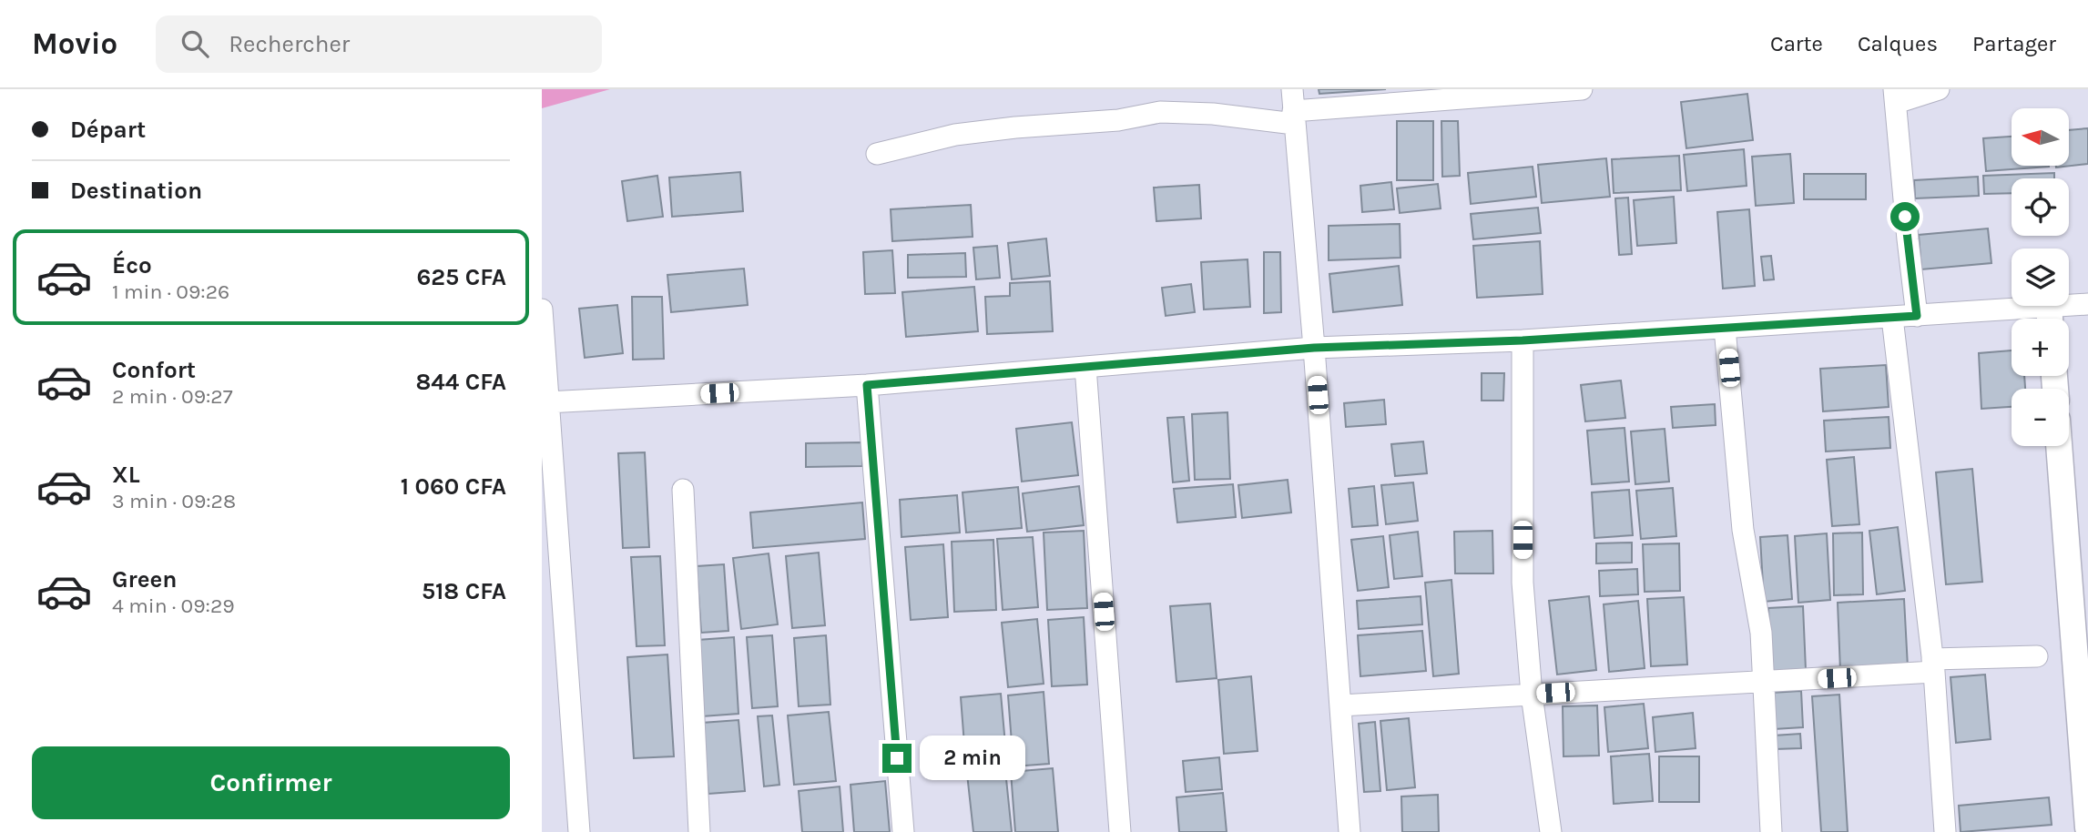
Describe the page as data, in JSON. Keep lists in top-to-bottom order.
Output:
{
  "north": "left",
  "page": {
    "header": "Movio",
    "search": "Rechercher",
    "nav": ["Carte", "Calques", "Partager"],
    "banner": ["Départ", "Destination"],
    "map_buttons": ["+", "−"],
    "list": [
      {
        "name": "Éco",
        "note": "1 min · 09:26",
        "value": "625 CFA"
      },
      {
        "name": "Confort",
        "note": "2 min · 09:27",
        "value": "844 CFA"
      },
      {
        "name": "XL",
        "note": "3 min · 09:28",
        "value": "1 060 CFA"
      },
      {
        "name": "Green",
        "note": "4 min · 09:29",
        "value": "518 CFA"
      }
    ],
    "buttons": "Confirmer",
    "bubble": "2 min"
  }
}
